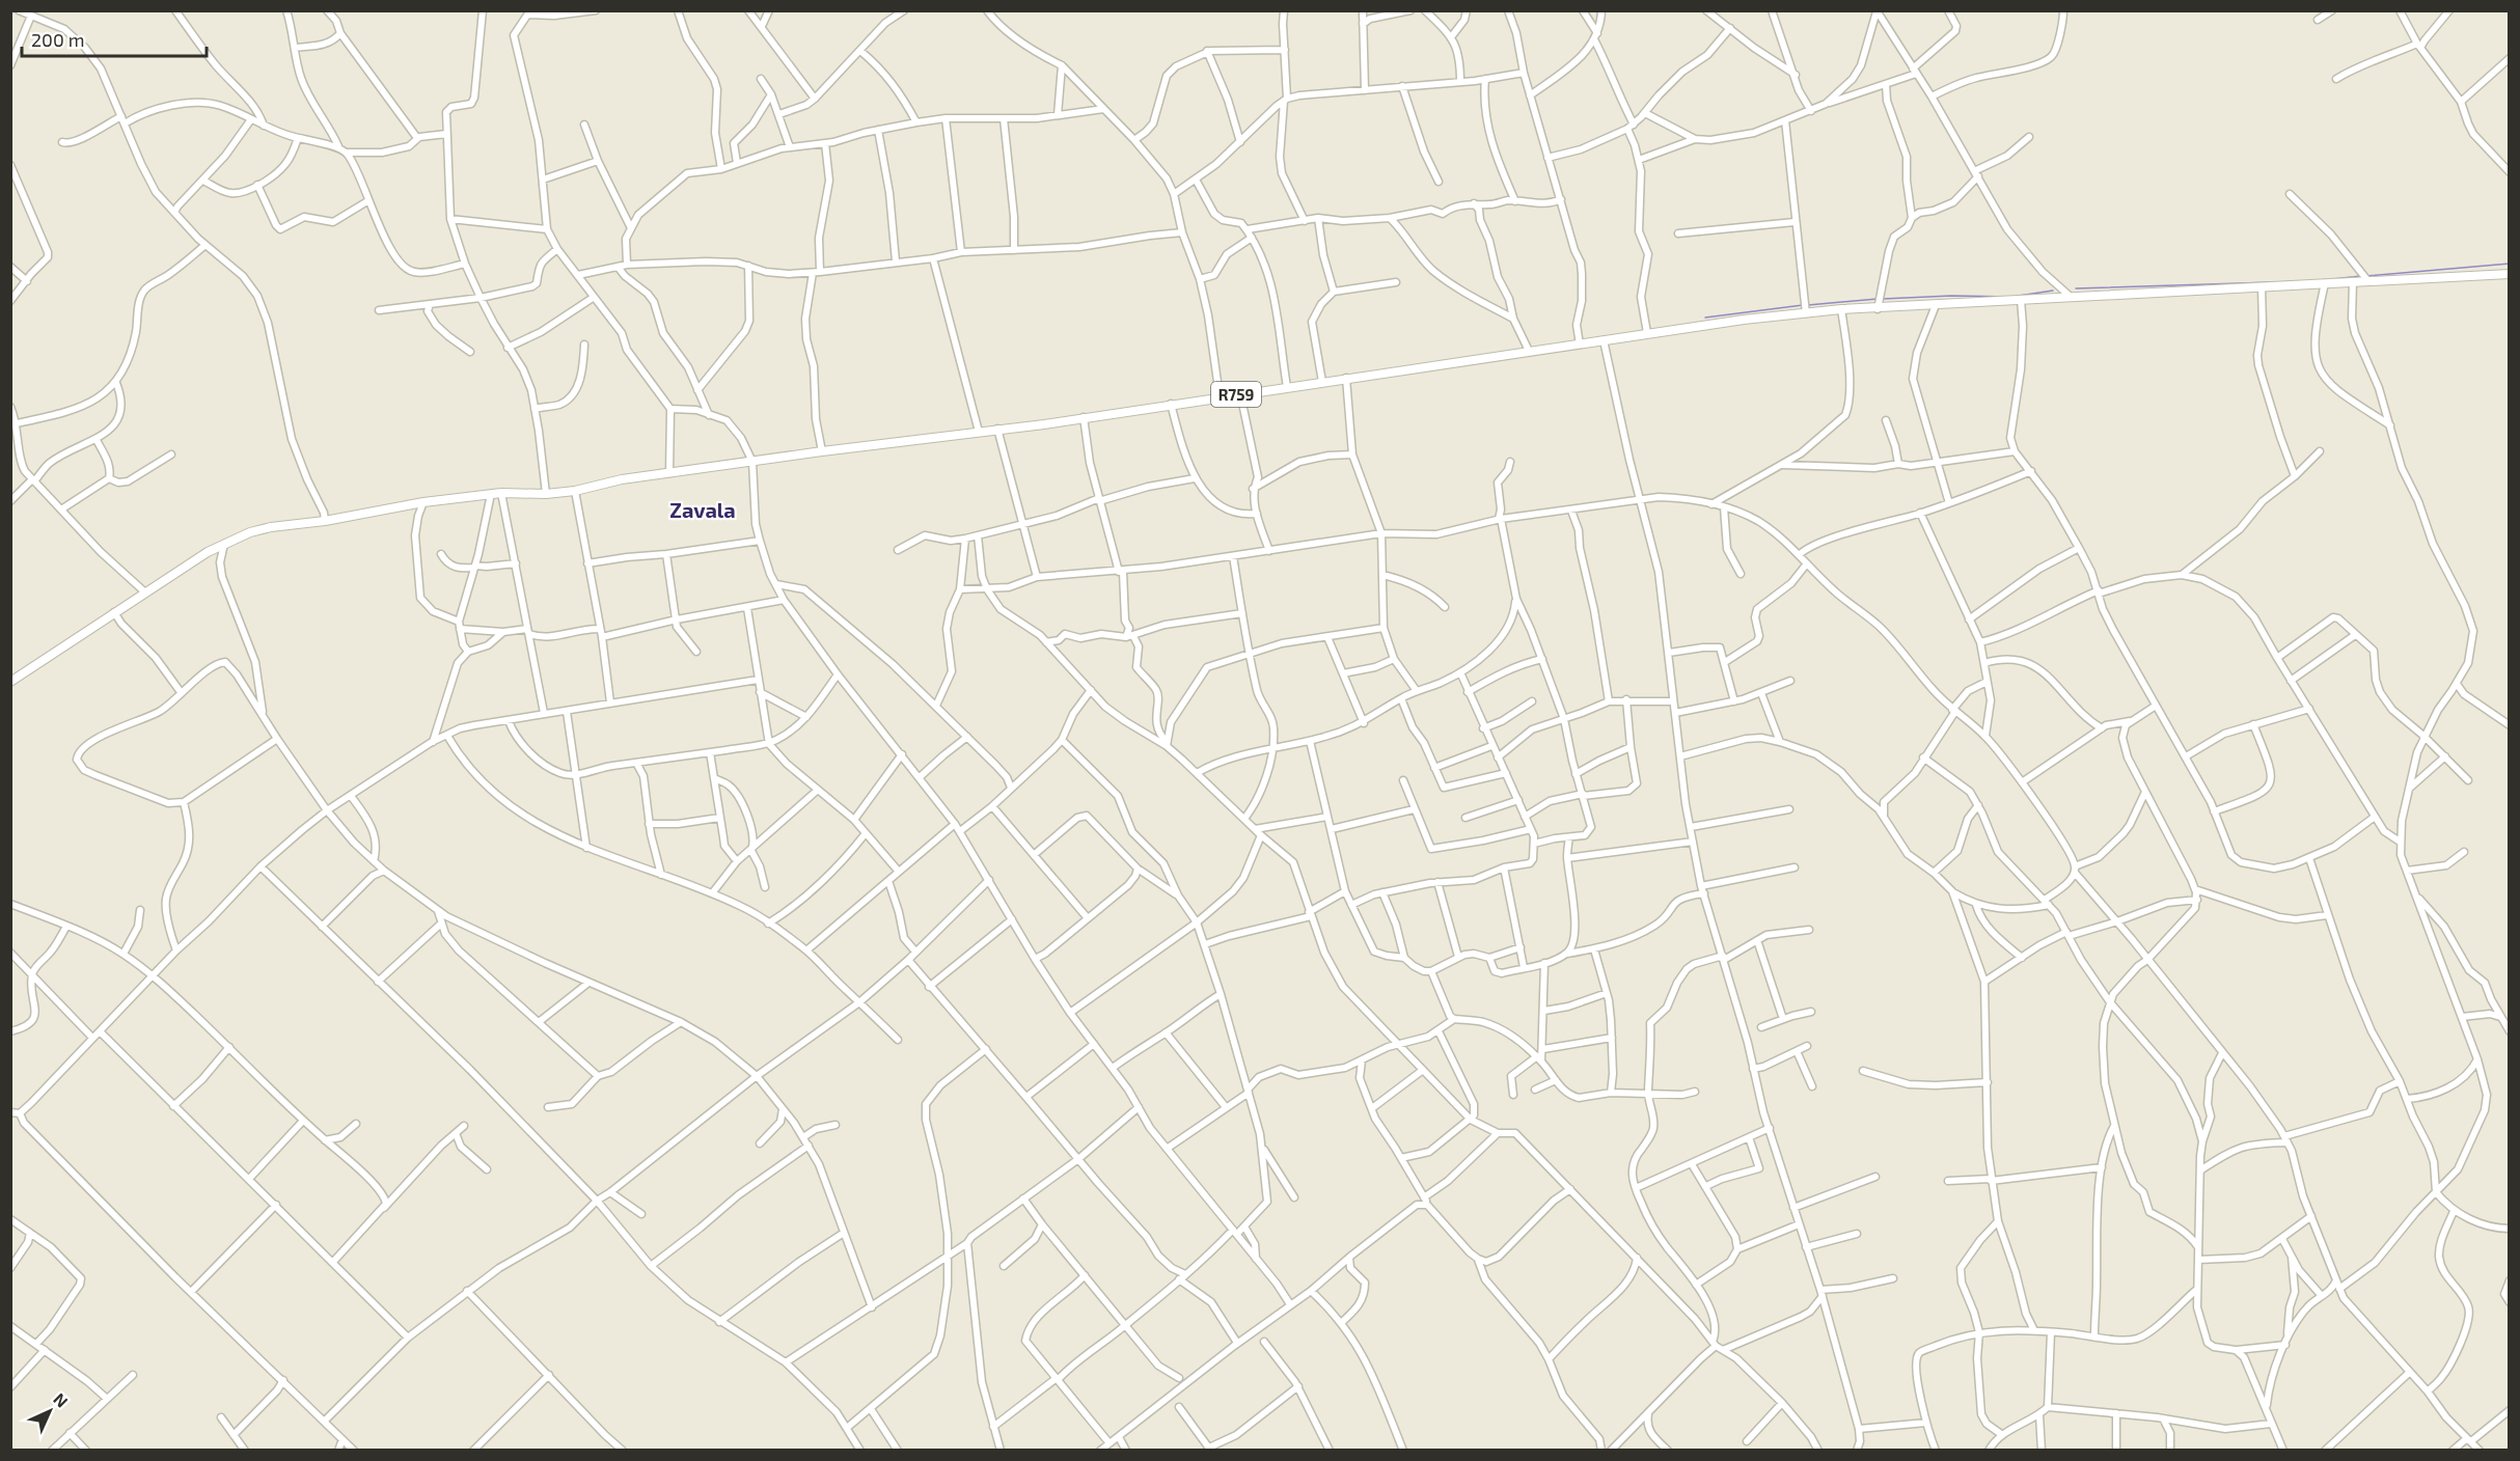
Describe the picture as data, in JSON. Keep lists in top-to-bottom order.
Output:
{
  "streets": {
    "main road": ["R759"]
  },
  "districts": ["Zavala"],
  "scale_bar": "200 m",
  "north": "top right"
}
